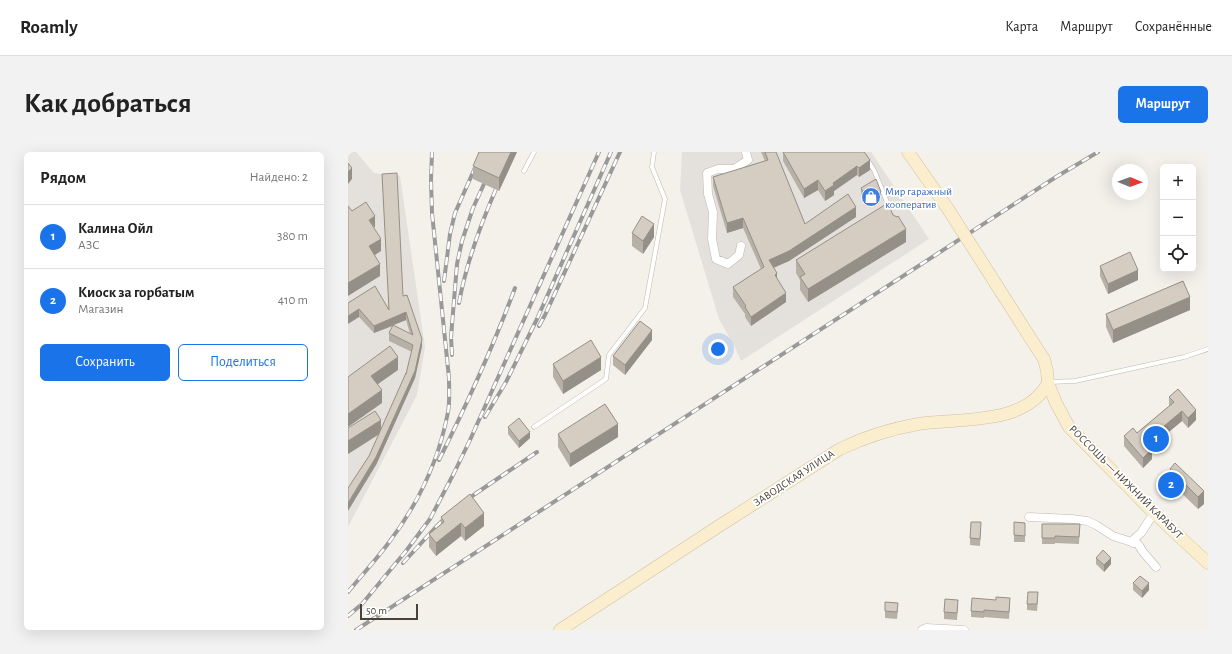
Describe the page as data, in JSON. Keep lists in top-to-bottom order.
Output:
{
  "streets": {
    "main road": ["ЗАВОДСКАЯ УЛИЦА", "РОССОШЬ — НИЖНИЙ КАРАБУТ"]
  },
  "crossings": [
    ["ЗАВОДСКАЯ УЛИЦА", "РОССОШЬ — НИЖНИЙ КАРАБУТ"]
  ],
  "places": {
    "shop": ["Мир гаражный кооператив"]
  },
  "scale_bar": "50 m",
  "north": "right",
  "page": {
    "header": "Roamly",
    "nav": ["Карта", "Маршрут", "Сохранённые"],
    "buttons": [
      "Маршрут",
      ["Сохранить", "Поделиться"]
    ],
    "title": "Как добраться",
    "heading": ["Рядом", "Найдено: 2"],
    "map_buttons": ["+", "−"],
    "list": [
      {
        "mark": "1",
        "name": "Калина Ойл",
        "note": "АЗС",
        "value": "380 m"
      },
      {
        "mark": "2",
        "name": "Киоск за горбатым",
        "note": "Магазин",
        "value": "410 m"
      }
    ],
    "pins": ["1", "2"],
    "scale": "50 m"
  }
}
